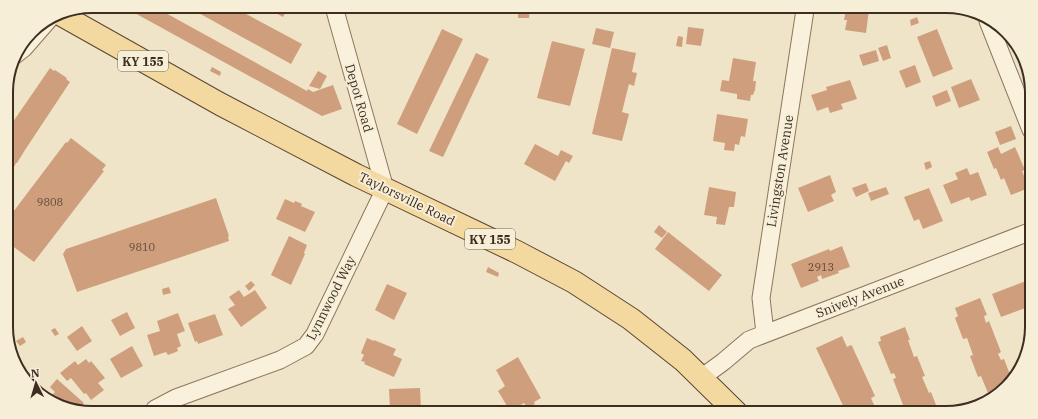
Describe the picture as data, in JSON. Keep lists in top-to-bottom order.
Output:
{
  "streets": {
    "main road": ["KY 155", "Taylorsville Road"],
    "street": [
      "Depot Road",
      "Livingston Avenue",
      "Snively Avenue",
      "Lynnwood Way"
    ]
  },
  "crossings": [
    ["Depot Road", "Taylorsville Road"],
    ["Depot Road", "Lynnwood Way"],
    ["Livingston Avenue", "Snively Avenue"],
    ["Taylorsville Road", "Snively Avenue"],
    ["Taylorsville Road", "Lynnwood Way"]
  ],
  "house_numbers": ["9808", "9810", "2913"],
  "north": "top"
}
